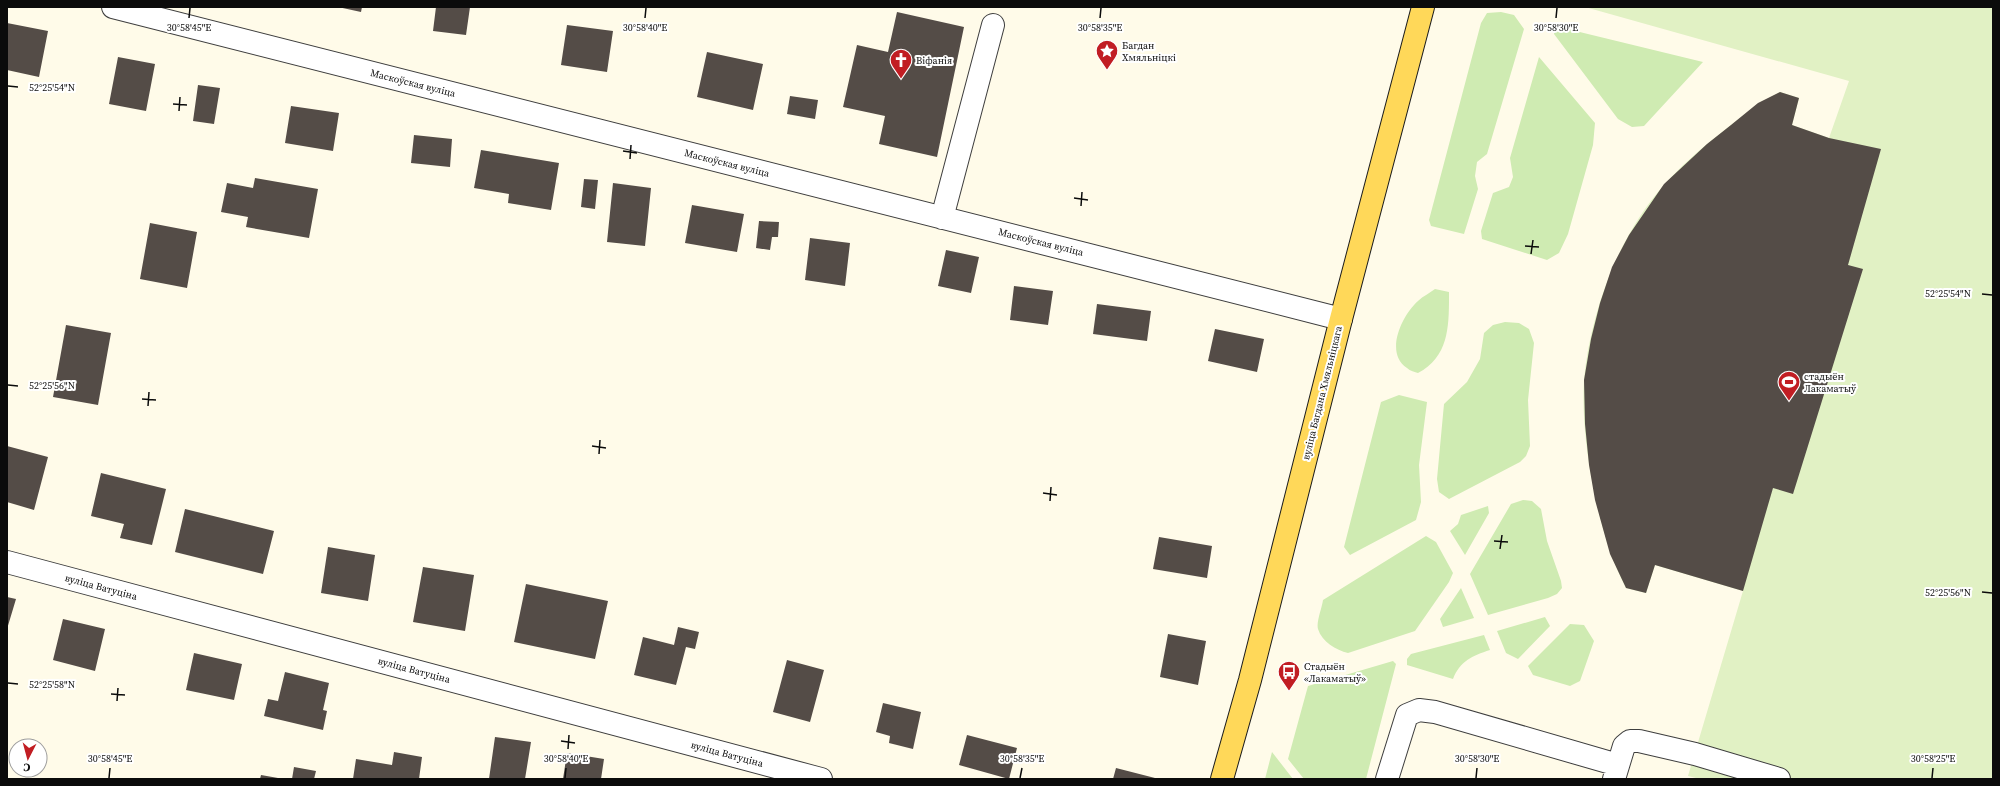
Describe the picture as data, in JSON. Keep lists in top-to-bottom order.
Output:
{
  "streets": {
    "main road": ["вуліца Багдана Хмяльніцкага"],
    "street": ["Маскоўская вуліца", "вуліца Ватуціна"]
  },
  "crossings": [
    ["Маскоўская вуліца", "вуліца Багдана Хмяльніцкага"]
  ],
  "places": {
    "place": ["Багдан Хмяльніцкі"],
    "church": ["Віфанія"],
    "sports": ["стадыён Лакаматыў"],
    "bus stop": ["Стадыён «Лакаматыў»"]
  },
  "north": "bottom",
  "coordinates": [
    "30°58'45\"E",
    "30°58'40\"E",
    "30°58'35\"E",
    "30°58'30\"E",
    "52°25'54\"N",
    "52°25'56\"N",
    "52°25'58\"N",
    "30°58'25\"E"
  ]
}
